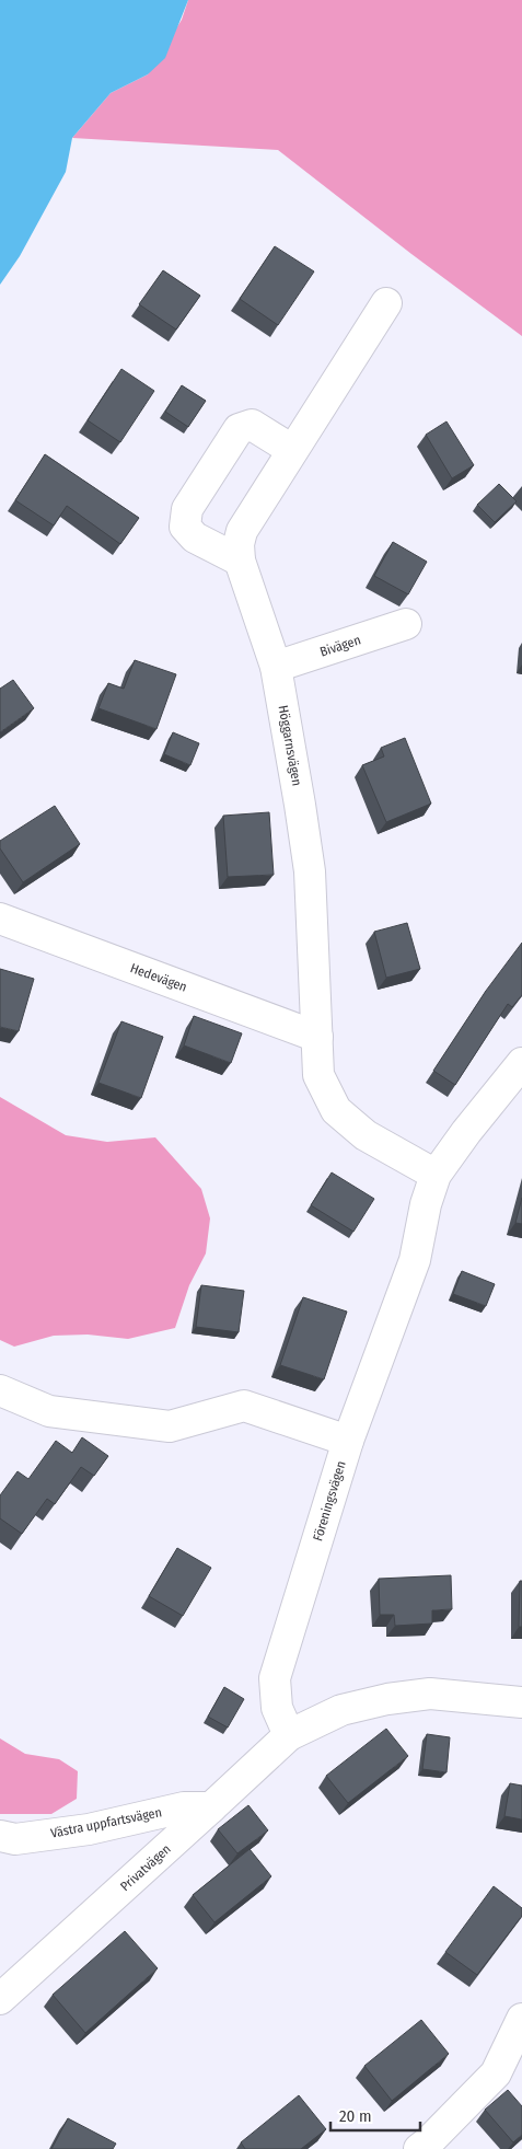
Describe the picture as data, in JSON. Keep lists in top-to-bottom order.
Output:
{
  "streets": {
    "street": [
      "Bivägen",
      "Höggarnsvägen",
      "Hedevägen",
      "Föreningsvägen",
      "Västra uppfartsvägen",
      "Privatvägen"
    ]
  },
  "crossings": [
    ["Bivägen", "Höggarnsvägen"],
    ["Höggarnsvägen", "Hedevägen"],
    ["Höggarnsvägen", "Föreningsvägen"],
    ["Föreningsvägen", "Privatvägen"],
    ["Västra uppfartsvägen", "Privatvägen"]
  ],
  "scale_bar": "20 m"
}
